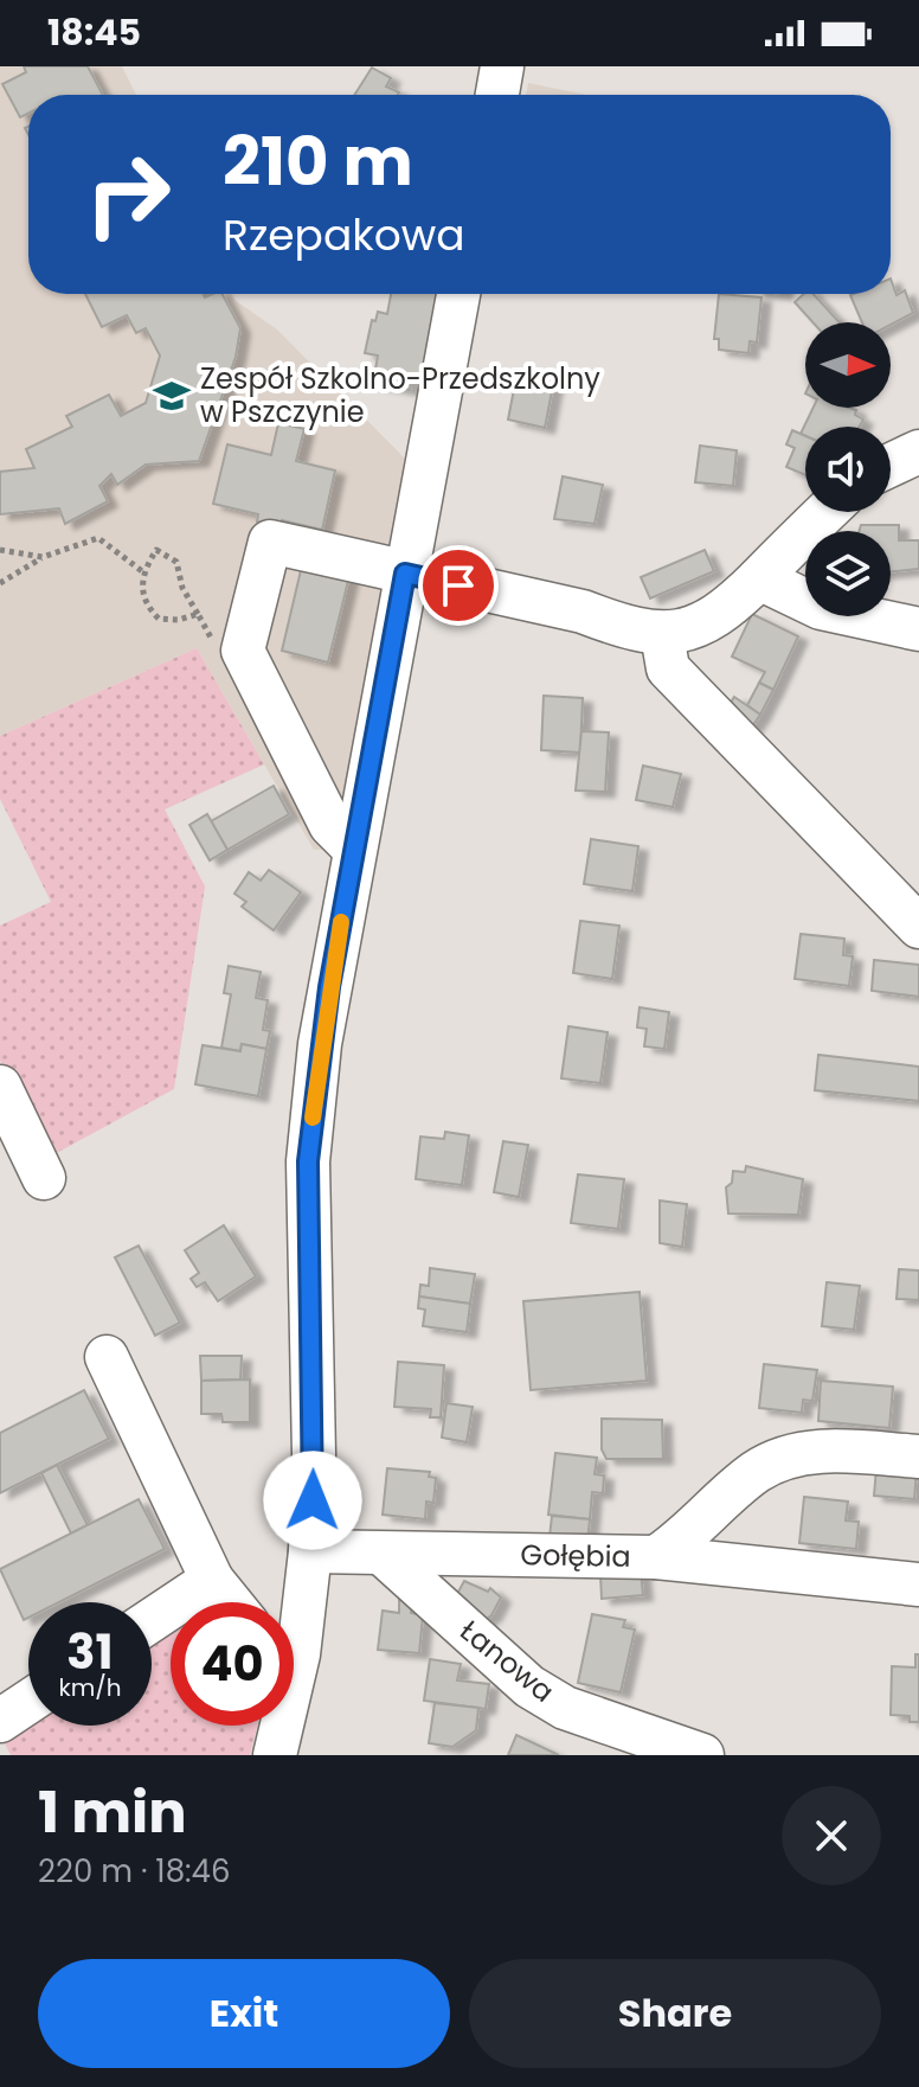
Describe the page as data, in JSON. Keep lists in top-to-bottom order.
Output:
{
  "streets": {
    "street": ["Gołębia", "Łanowa"]
  },
  "crossings": [
    ["Gołębia", "Łanowa"]
  ],
  "places": {
    "school or university": ["Zespół Szkolno-Przedszkolny w Pszczynie"]
  },
  "north": "right",
  "page": {
    "status": "18:45",
    "turn": ["210 m", "Rzepakowa"],
    "speed": "31 km/h",
    "limit": "40",
    "heading": ["1 min", "220 m · 18:46"],
    "buttons": ["Exit", "Share"]
  }
}
